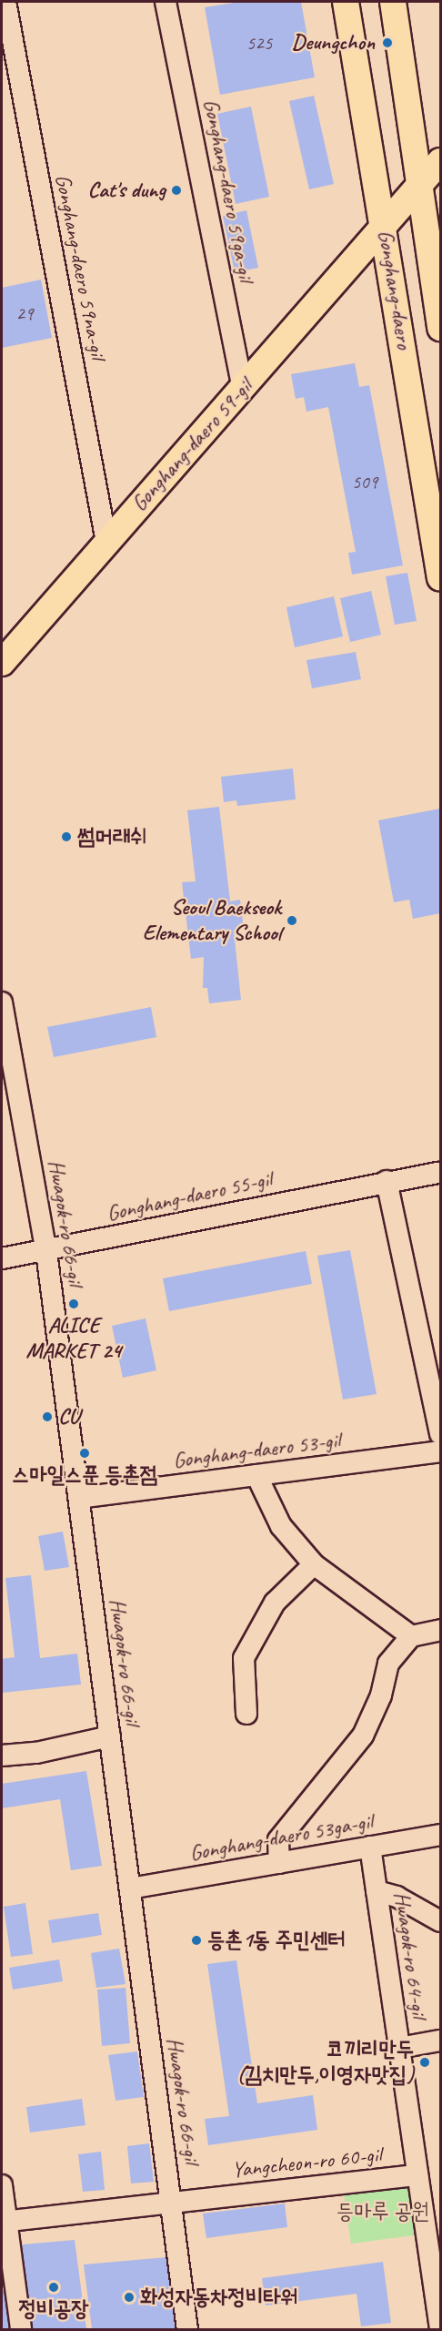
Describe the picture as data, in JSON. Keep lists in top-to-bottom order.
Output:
{
  "streets": {
    "main road": ["Gonghang-daero", "Gonghang-daero 59-gil"],
    "street": [
      "Gonghang-daero 59ga-gil",
      "Gonghang-daero 59na-gil",
      "Gonghang-daero 55-gil",
      "Hwagok-ro 66-gil",
      "Gonghang-daero 53-gil",
      "Gonghang-daero 53ga-gil",
      "Hwagok-ro 64-gil",
      "Yangcheon-ro 60-gil"
    ]
  },
  "crossings": [
    ["Gonghang-daero 59ga-gil", "Gonghang-daero 59-gil"],
    ["Gonghang-daero 59na-gil", "Gonghang-daero 59-gil"],
    ["Gonghang-daero", "Gonghang-daero 59-gil"],
    ["Gonghang-daero 55-gil", "Hwagok-ro 66-gil"],
    ["Hwagok-ro 66-gil", "Gonghang-daero 53-gil"],
    ["Hwagok-ro 66-gil", "Gonghang-daero 53ga-gil"],
    ["Hwagok-ro 66-gil", "Yangcheon-ro 60-gil"],
    ["Gonghang-daero 53ga-gil", "Hwagok-ro 64-gil"],
    ["Hwagok-ro 64-gil", "Yangcheon-ro 60-gil"]
  ],
  "parks": ["등마루 공원"],
  "places": [
    "Deungchon",
    "Cat's dung",
    "썸머래쉬",
    "Seoul Baekseok Elementary School",
    "ALICE MARKET 24",
    "CU",
    "스마일스푼 등촌점",
    "등촌1동 주민센터",
    "코끼리만두 (김치만두,이영자맛집)",
    "정비공장",
    "화성자동차정비타워"
  ],
  "house_numbers": ["525", "29", "509"]
}
